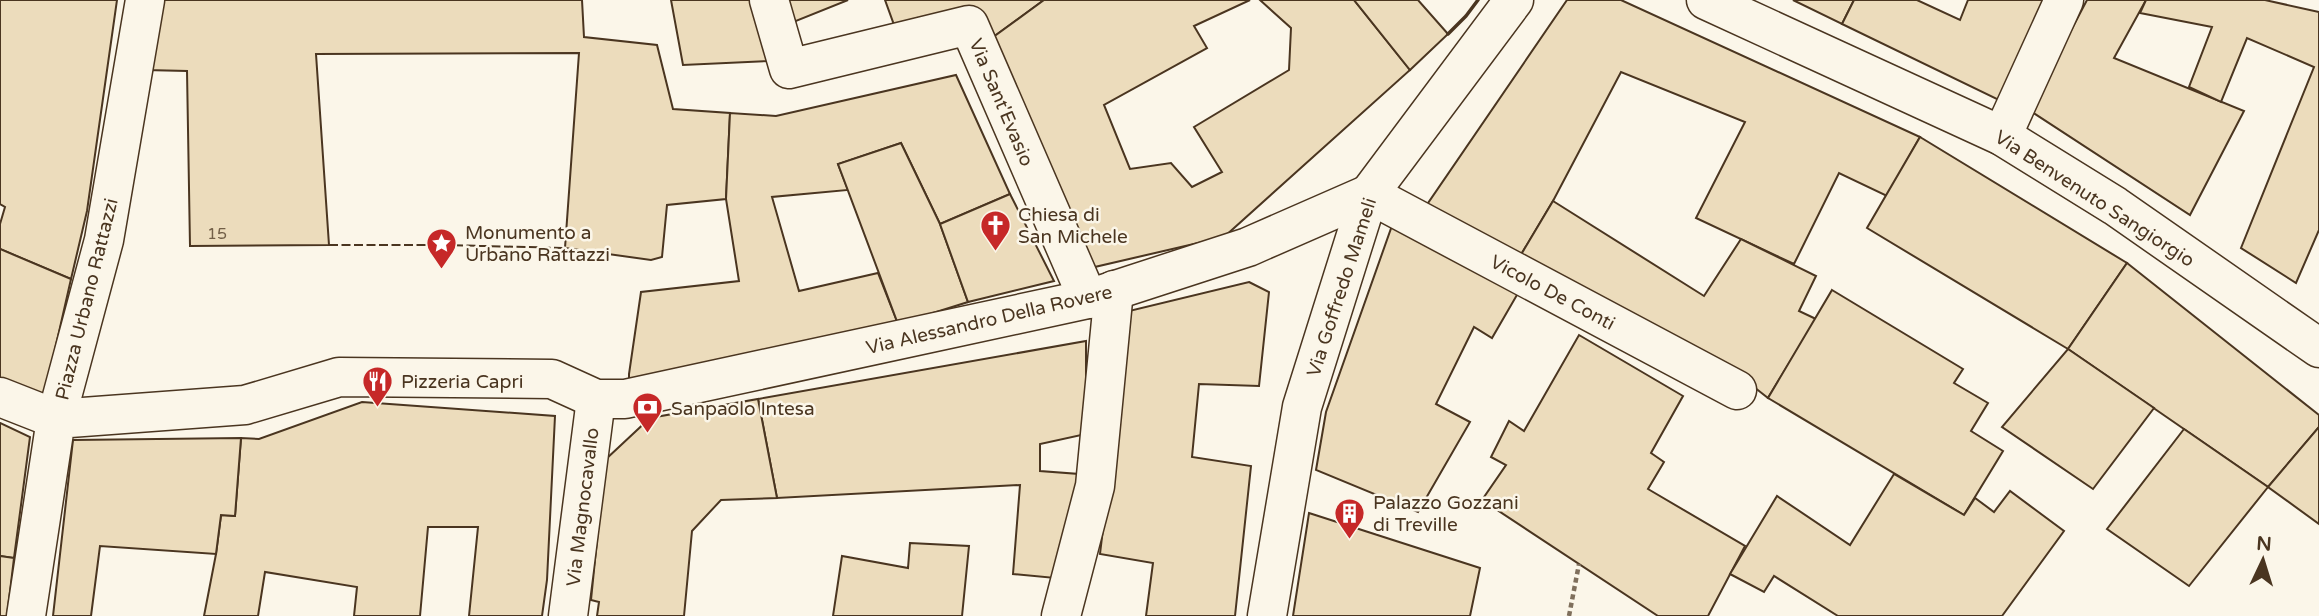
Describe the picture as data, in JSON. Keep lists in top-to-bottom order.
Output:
{
  "streets": {
    "street": [
      "Via Sant'Evasio",
      "Via Benvenuto Sangiorgio",
      "Via Goffredo Mameli",
      "Vicolo De Conti",
      "Piazza Urbano Rattazzi",
      "Via Alessandro Della Rovere",
      "Via Magnocavallo"
    ]
  },
  "crossings": [
    ["Via Sant'Evasio", "Via Alessandro Della Rovere"],
    ["Via Goffredo Mameli", "Vicolo De Conti"],
    ["Via Goffredo Mameli", "Via Alessandro Della Rovere"],
    ["Vicolo De Conti", "Via Alessandro Della Rovere"],
    ["Piazza Urbano Rattazzi", "Via Alessandro Della Rovere"],
    ["Piazza Urbano Rattazzi", "Via Magnocavallo"],
    ["Via Alessandro Della Rovere", "Via Magnocavallo"]
  ],
  "places": {
    "church": ["Chiesa di San Michele"],
    "place": ["Monumento a Urbano Rattazzi"],
    "restaurant": ["Pizzeria Capri"],
    "bank": ["Sanpaolo Intesa"],
    "building": ["Palazzo Gozzani di Treville"]
  },
  "house_numbers": ["15"],
  "north": "top"
}
